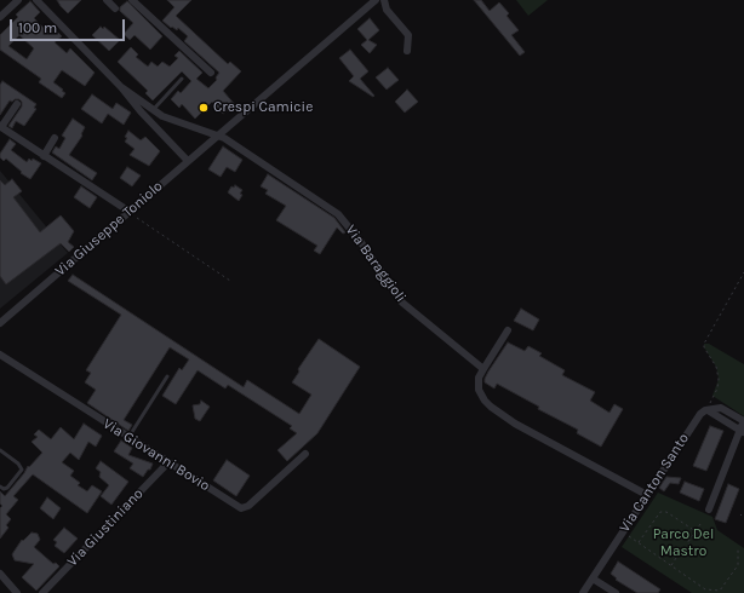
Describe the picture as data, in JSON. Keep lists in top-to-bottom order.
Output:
{
  "streets": {
    "street": [
      "Via Giuseppe Toniolo",
      "Via Baraggioli",
      "Via Giovanni Bovio",
      "Via Canton Santo",
      "Via Giustiniano"
    ]
  },
  "crossings": [
    ["Via Giuseppe Toniolo", "Via Baraggioli"],
    ["Via Giovanni Bovio", "Via Giustiniano"]
  ],
  "parks": ["Parco Del Mastro"],
  "places": ["Crespi Camicie"],
  "scale_bar": "100 m"
}
